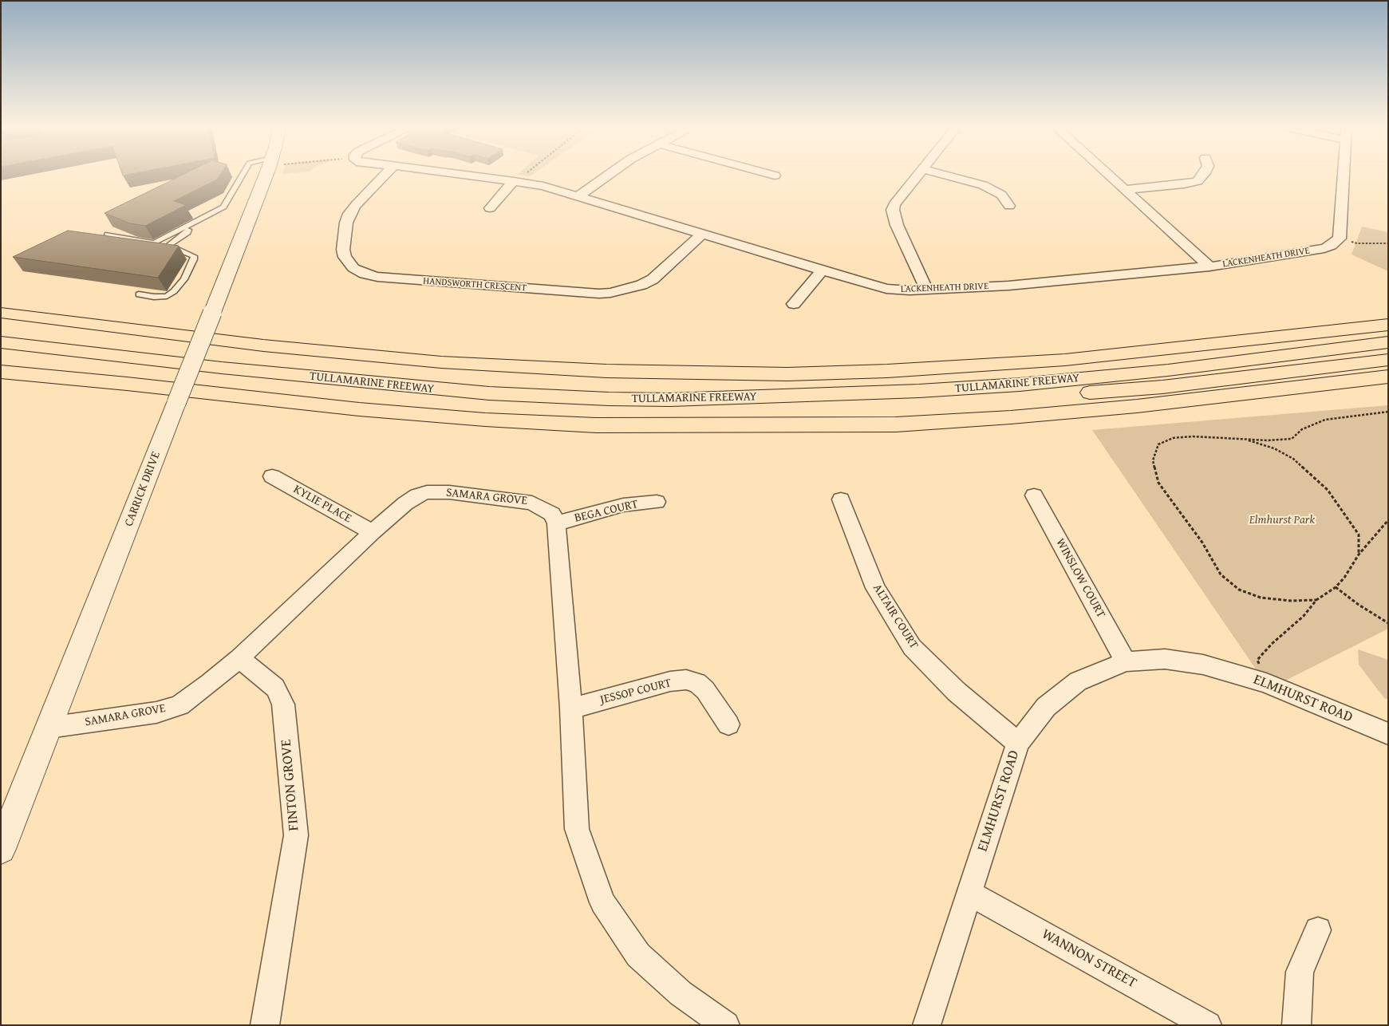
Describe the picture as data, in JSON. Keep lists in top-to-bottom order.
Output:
{
  "streets": {
    "highway": ["TULLAMARINE FREEWAY"],
    "street": [
      "LACKENHEATH DRIVE",
      "HANDSWORTH CRESCENT",
      "CARRICK DRIVE",
      "SAMARA GROVE",
      "KYLIE PLACE",
      "BEGA COURT",
      "WINSLOW COURT",
      "ALTAIR COURT",
      "JESSOP COURT",
      "ELMHURST ROAD",
      "FINTON GROVE",
      "WANNON STREET"
    ]
  },
  "crossings": [
    ["LACKENHEATH DRIVE", "HANDSWORTH CRESCENT"],
    ["CARRICK DRIVE", "SAMARA GROVE"],
    ["SAMARA GROVE", "KYLIE PLACE"],
    ["SAMARA GROVE", "BEGA COURT"],
    ["SAMARA GROVE", "FINTON GROVE"],
    ["WINSLOW COURT", "ELMHURST ROAD"],
    ["ALTAIR COURT", "ELMHURST ROAD"],
    ["ELMHURST ROAD", "WANNON STREET"]
  ],
  "parks": ["Elmhurst Park"]
}
